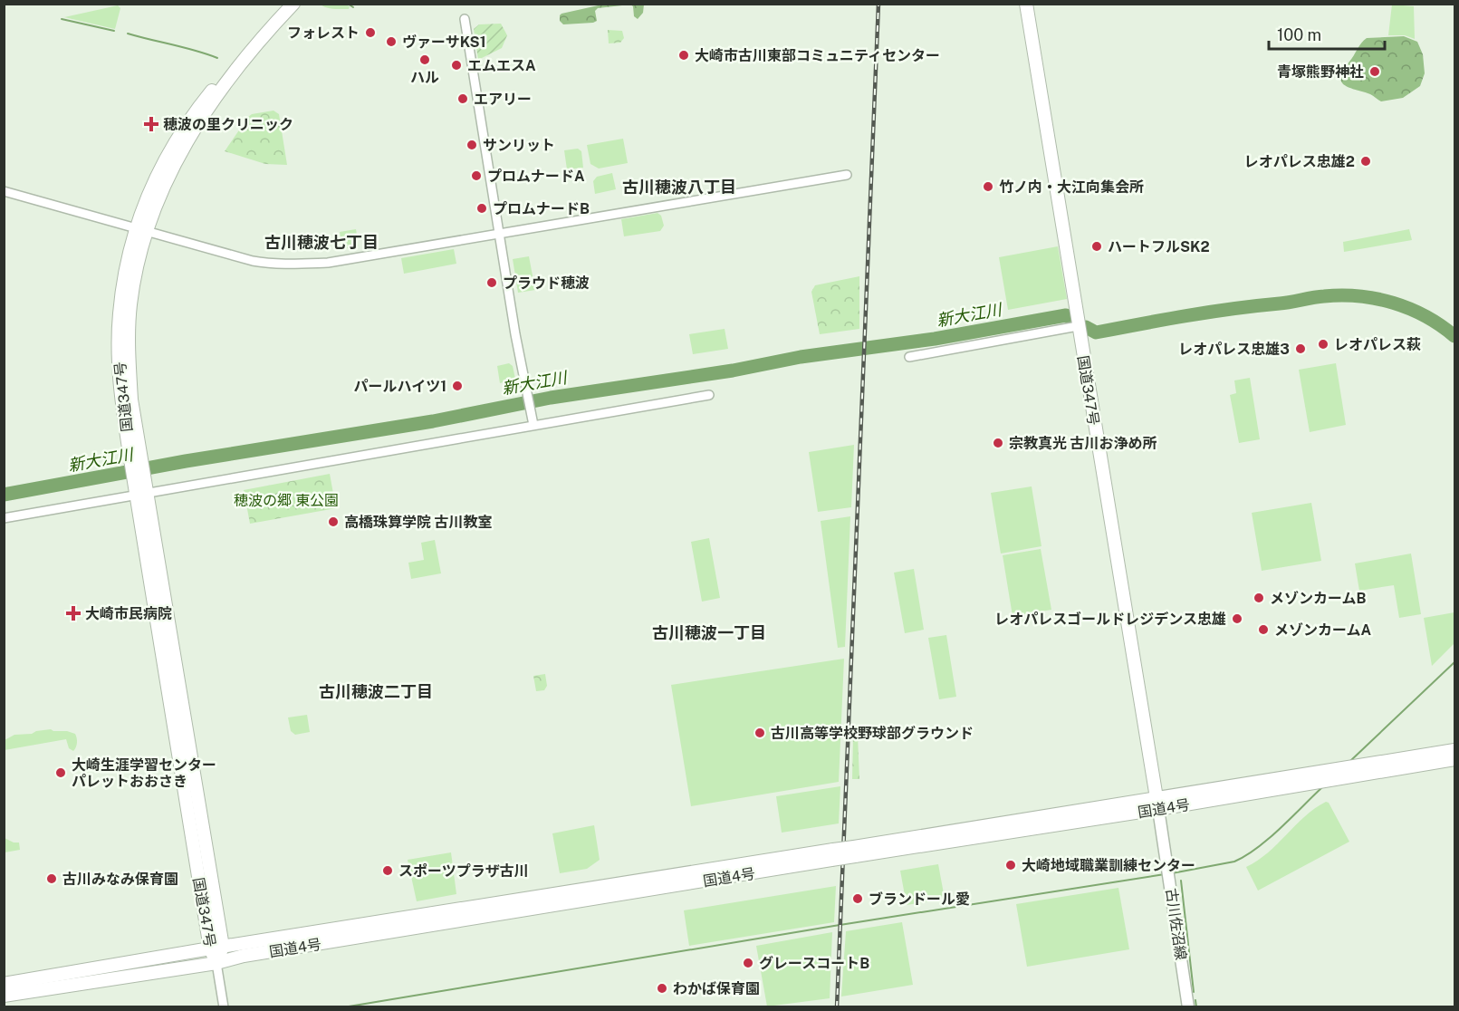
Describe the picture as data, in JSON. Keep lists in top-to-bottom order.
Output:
{
  "streets": {
    "highway": ["国道347号", "国道4号"],
    "main road": ["古川佐沼線"]
  },
  "crossings": [
    ["国道347号", "国道4号"],
    ["国道347号", "古川佐沼線"],
    ["国道4号", "古川佐沼線"]
  ],
  "districts": [
    "古川穂波八丁目",
    "古川穂波七丁目",
    "古川穂波一丁目",
    "古川穂波二丁目"
  ],
  "water": ["新大江川"],
  "parks": ["穂波の郷 東公園"],
  "places": {
    "other": [
      "フォレスト",
      "ヴァーサKS1",
      "大崎市古川東部コミュニティセンター",
      "ハル",
      "エムエスA",
      "青塚熊野神社",
      "エアリー",
      "サンリット",
      "レオパレス忠雄2",
      "プロムナードA",
      "竹ノ内・大江向集会所",
      "プロムナードB",
      "ハートフルSK2",
      "プラウド穂波",
      "レオパレス萩",
      "レオパレス忠雄3",
      "パールハイツ1",
      "宗教真光 古川お浄め所",
      "高橋珠算学院 古川教室",
      "メゾンカームB",
      "レオパレスゴールドレジデンス忠雄",
      "メゾンカームA",
      "古川高等学校野球部グラウンド",
      "大崎生涯学習センター パレットおおさき",
      "大崎地域職業訓練センター",
      "スポーツプラザ古川",
      "古川みなみ保育園",
      "ブランドール愛",
      "グレースコートB",
      "わかば保育園"
    ],
    "health": ["穂波の里クリニック", "大崎市民病院"]
  },
  "scale_bar": "100 m"
}
